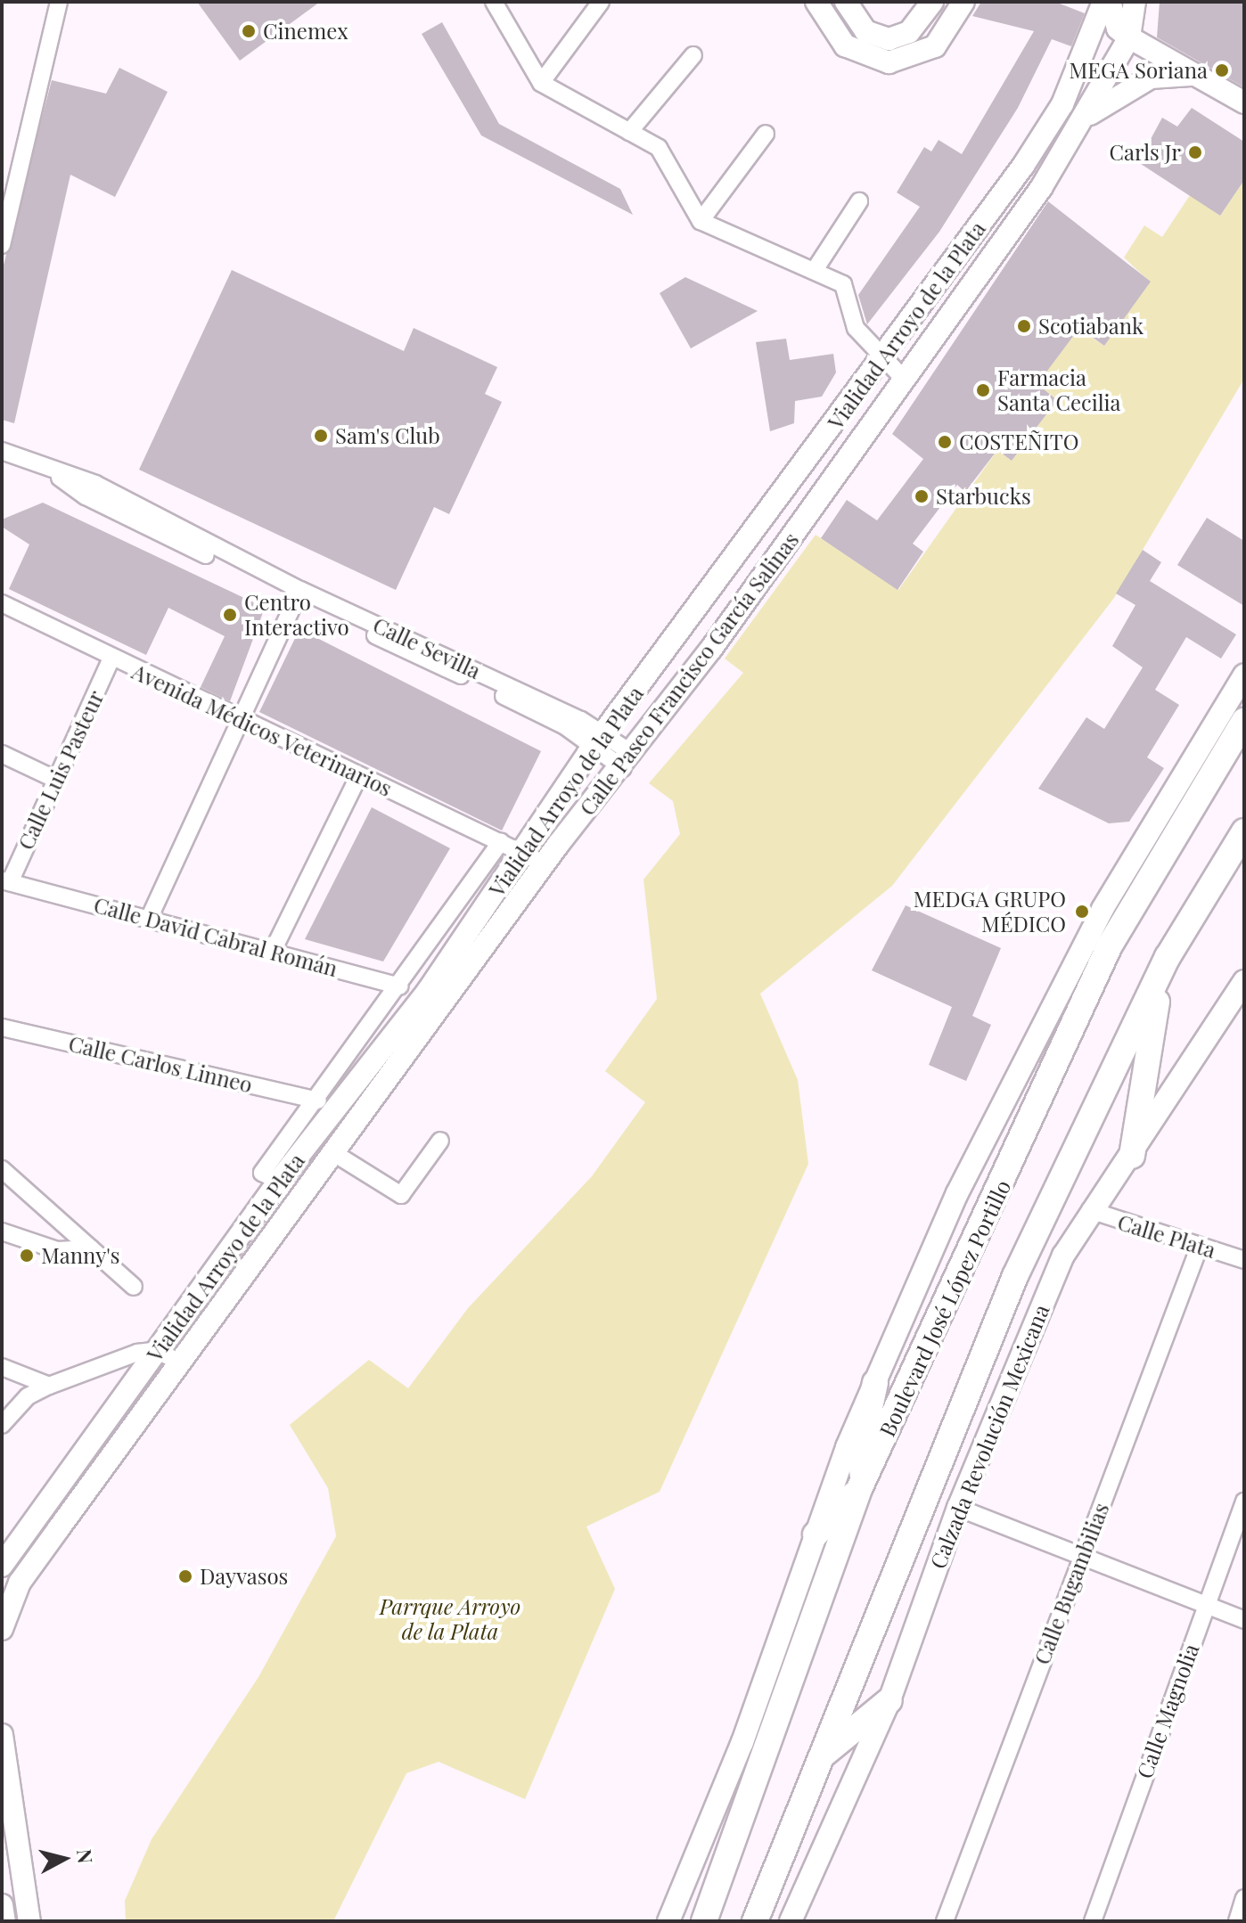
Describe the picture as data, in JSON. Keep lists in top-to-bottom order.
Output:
{
  "streets": {
    "main road": [
      "Vialidad Arroyo de la Plata",
      "Calle Paseo Francisco García Salinas",
      "Boulevard José López Portillo",
      "Calzada Revolución Mexicana"
    ],
    "street": [
      "Calle Sevilla",
      "Avenida Médicos Veterinarios",
      "Calle Luis Pasteur",
      "Calle David Cabral Román",
      "Calle Carlos Linneo",
      "Calle Plata",
      "Calle Bugambilias",
      "Calle Magnolia"
    ]
  },
  "crossings": [
    ["Vialidad Arroyo de la Plata", "Calle Sevilla"],
    ["Vialidad Arroyo de la Plata", "Avenida Médicos Veterinarios"],
    ["Calle Sevilla", "Calle Paseo Francisco García Salinas"],
    ["Calle Paseo Francisco García Salinas", "Avenida Médicos Veterinarios"],
    ["Avenida Médicos Veterinarios", "Calle Luis Pasteur"],
    ["Calle Luis Pasteur", "Calle David Cabral Román"],
    ["Calle Plata", "Calzada Revolución Mexicana"],
    ["Calle Plata", "Calle Bugambilias"]
  ],
  "parks": ["Parrque Arroyo de la Plata"],
  "places": [
    "Cinemex",
    "MEGA Soriana",
    "Carls Jr",
    "Scotiabank",
    "Farmacia Santa Cecilia",
    "Sam's Club",
    "COSTEÑITO",
    "Starbucks",
    "Centro Interactivo",
    "MEDGA GRUPO MÉDICO",
    "Manny's",
    "Dayvasos"
  ],
  "north": "right"
}
